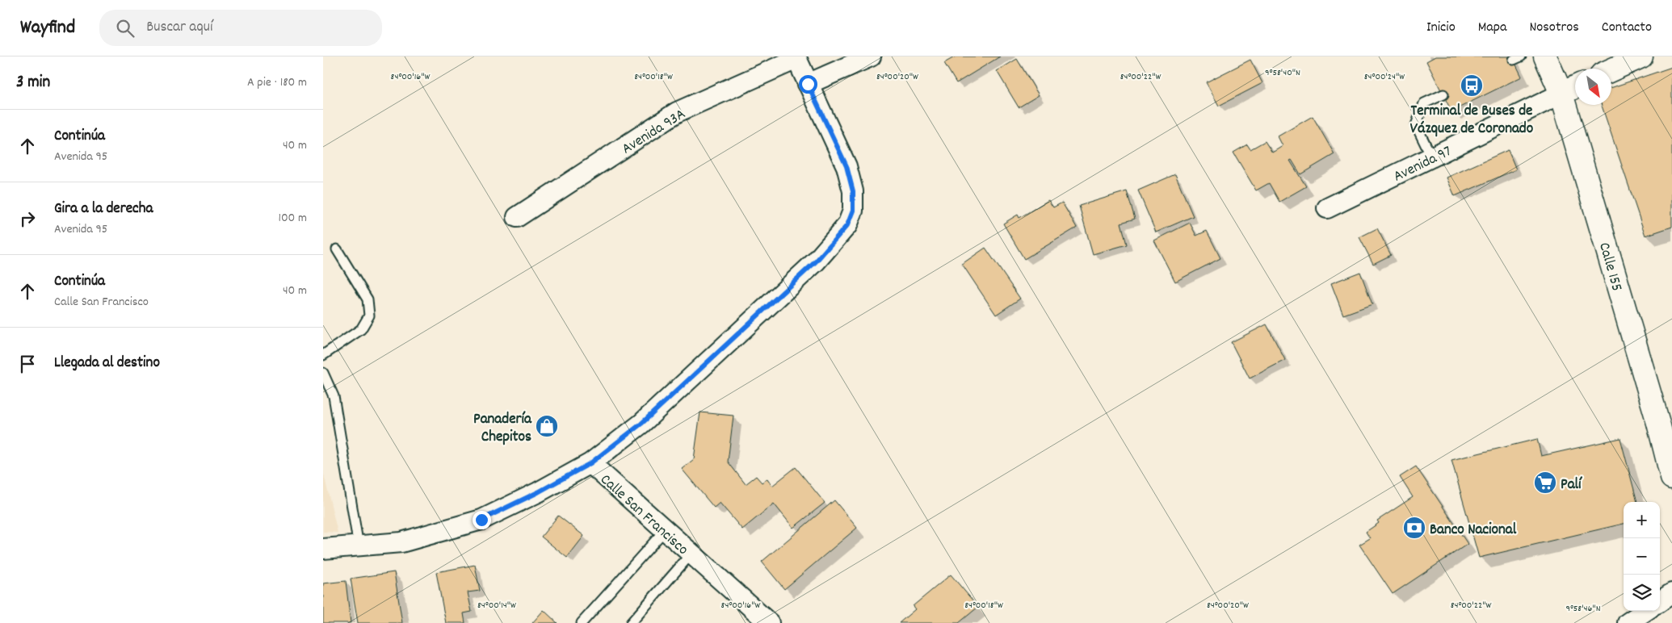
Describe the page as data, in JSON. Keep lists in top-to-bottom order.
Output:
{
  "streets": {
    "main road": ["Avenida 97", "Calle 155"],
    "street": ["Avenida 93A", "Calle San Francisco"]
  },
  "crossings": [
    ["Avenida 97", "Calle 155"]
  ],
  "places": {
    "bus stop": ["Terminal de Buses de Vázquez de Coronado"],
    "shop": ["Panadería Chepitos"],
    "supermarket": ["Palí"],
    "bank": ["Banco Nacional"]
  },
  "north": "bottom right",
  "page": {
    "header": "Wayfind",
    "search": "Buscar aquí",
    "nav": [
      "Inicio",
      "Mapa",
      "Nosotros",
      "Contacto"
    ],
    "heading": ["3 min", "A pie · 180 m"],
    "list": [
      ["Continúa", "Avenida 95", "40 m"],
      ["Gira a la derecha", "Avenida 95", "100 m"],
      ["Continúa", "Calle San Francisco", "40 m"],
      "Llegada al destino"
    ],
    "map_buttons": ["+", "−"]
  },
  "coordinates": [
    "9°58'40\"N",
    "84°00'16\"W",
    "84°00'22\"W",
    "84°00'24\"W",
    "84°00'18\"W",
    "84°00'20\"W",
    "84°00'14\"W",
    "9°58'46\"N"
  ]
}
